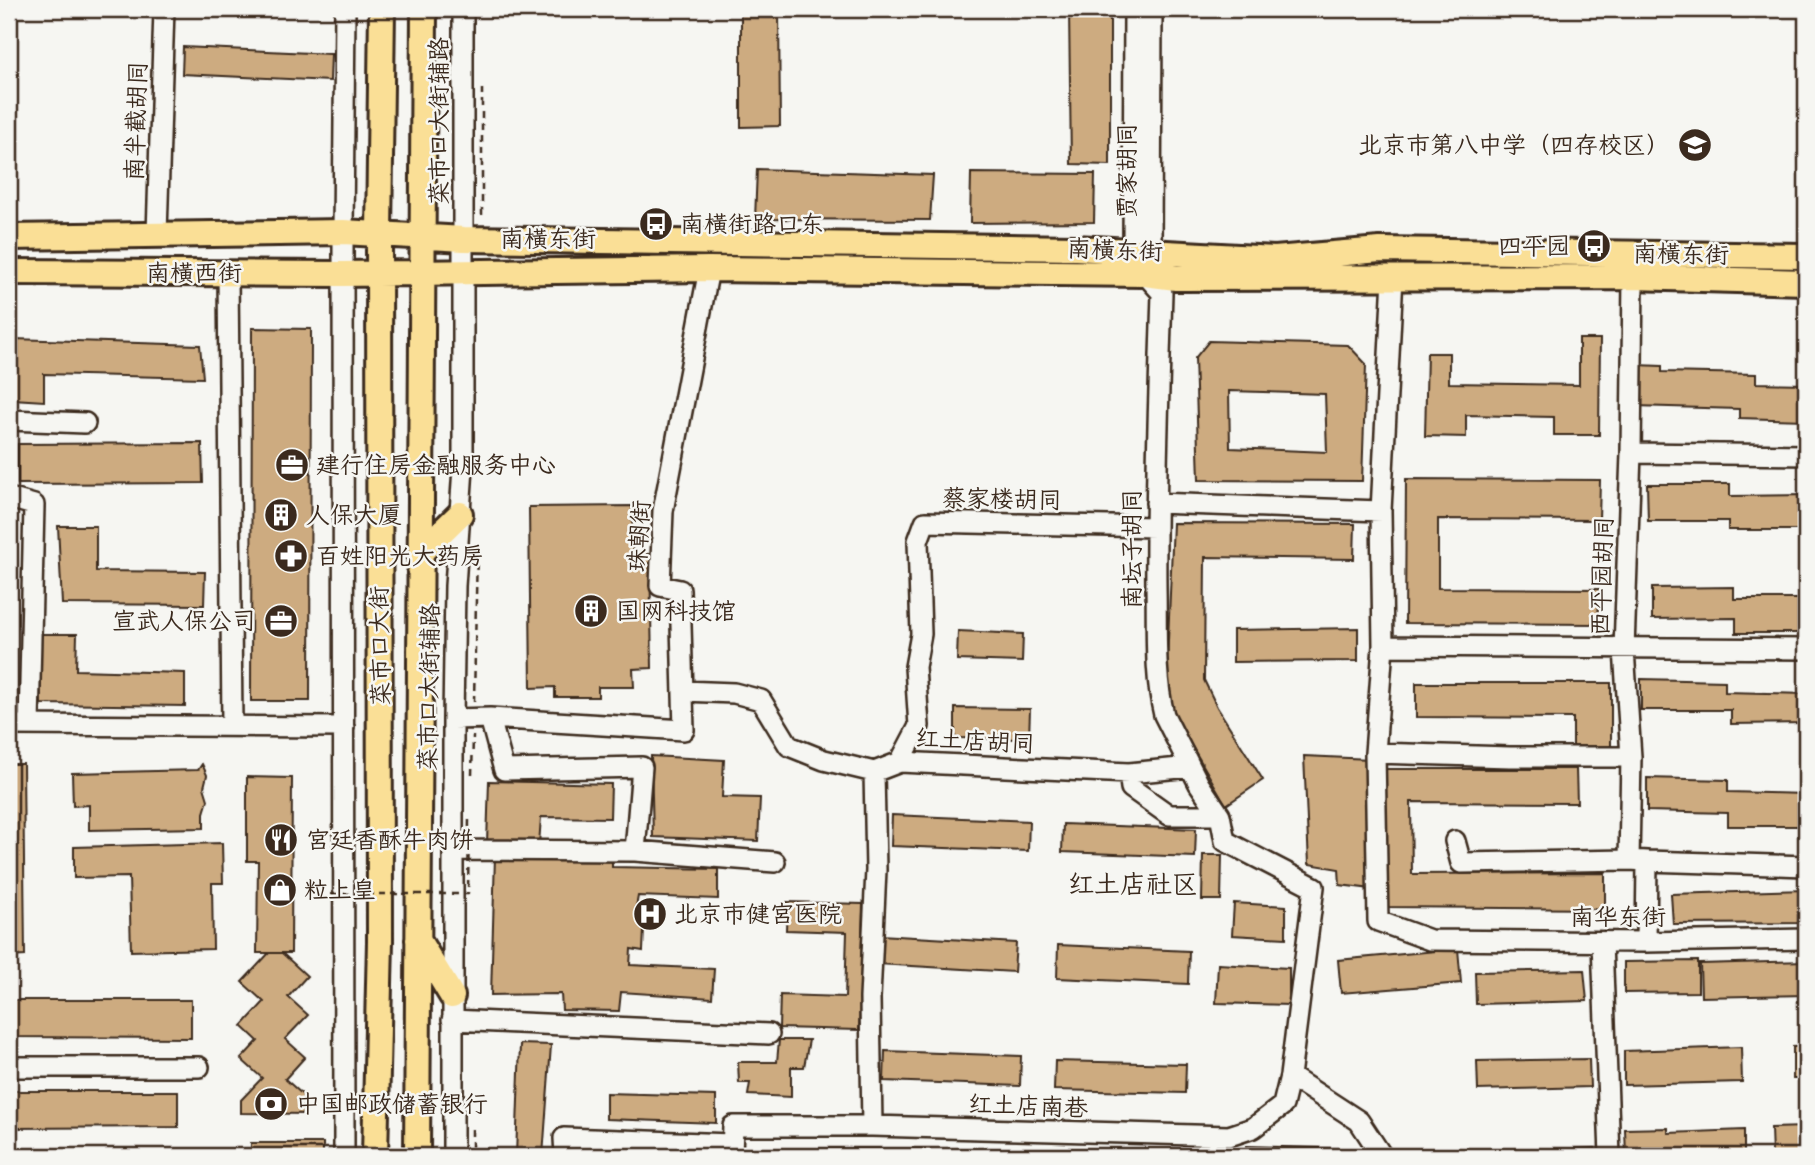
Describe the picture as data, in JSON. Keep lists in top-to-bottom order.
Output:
{
  "streets": {
    "main road": ["南横东街", "南横西街", "菜市口大街"],
    "street": [
      "南半截胡同",
      "菜市口大街辅路",
      "贾家胡同",
      "蔡家楼胡同",
      "珠朝街",
      "南坛子胡同",
      "西平园胡同",
      "红土店胡同",
      "南华东街",
      "红土店南巷"
    ]
  },
  "crossings": [
    ["南半截胡同", "南横西街"],
    ["菜市口大街辅路", "南横东街"],
    ["菜市口大街辅路", "珠朝街"],
    ["贾家胡同", "南横东街"],
    ["贾家胡同", "南坛子胡同"],
    ["南横东街", "南横西街"],
    ["南横东街", "珠朝街"],
    ["南横东街", "南坛子胡同"],
    ["南横东街", "西平园胡同"],
    ["南横东街", "菜市口大街"],
    ["南横西街", "菜市口大街"],
    ["蔡家楼胡同", "南坛子胡同"],
    ["蔡家楼胡同", "红土店胡同"],
    ["南坛子胡同", "红土店胡同"],
    ["西平园胡同", "南华东街"]
  ],
  "districts": ["红土店社区"],
  "places": {
    "school or university": ["北京市第八中学（四存校区）"],
    "bus stop": ["南横街路口东", "四平园"],
    "office": ["建行住房金融服务中心", "宣武人保公司"],
    "building": ["人保大厦", "国网科技馆"],
    "pharmacy": ["百姓阳光大药房"],
    "restaurant": ["宫廷香酥牛肉饼"],
    "shop": ["粒上皇"],
    "hospital": ["北京市健宫医院"],
    "bank": ["中国邮政储蓄银行"]
  }
}
